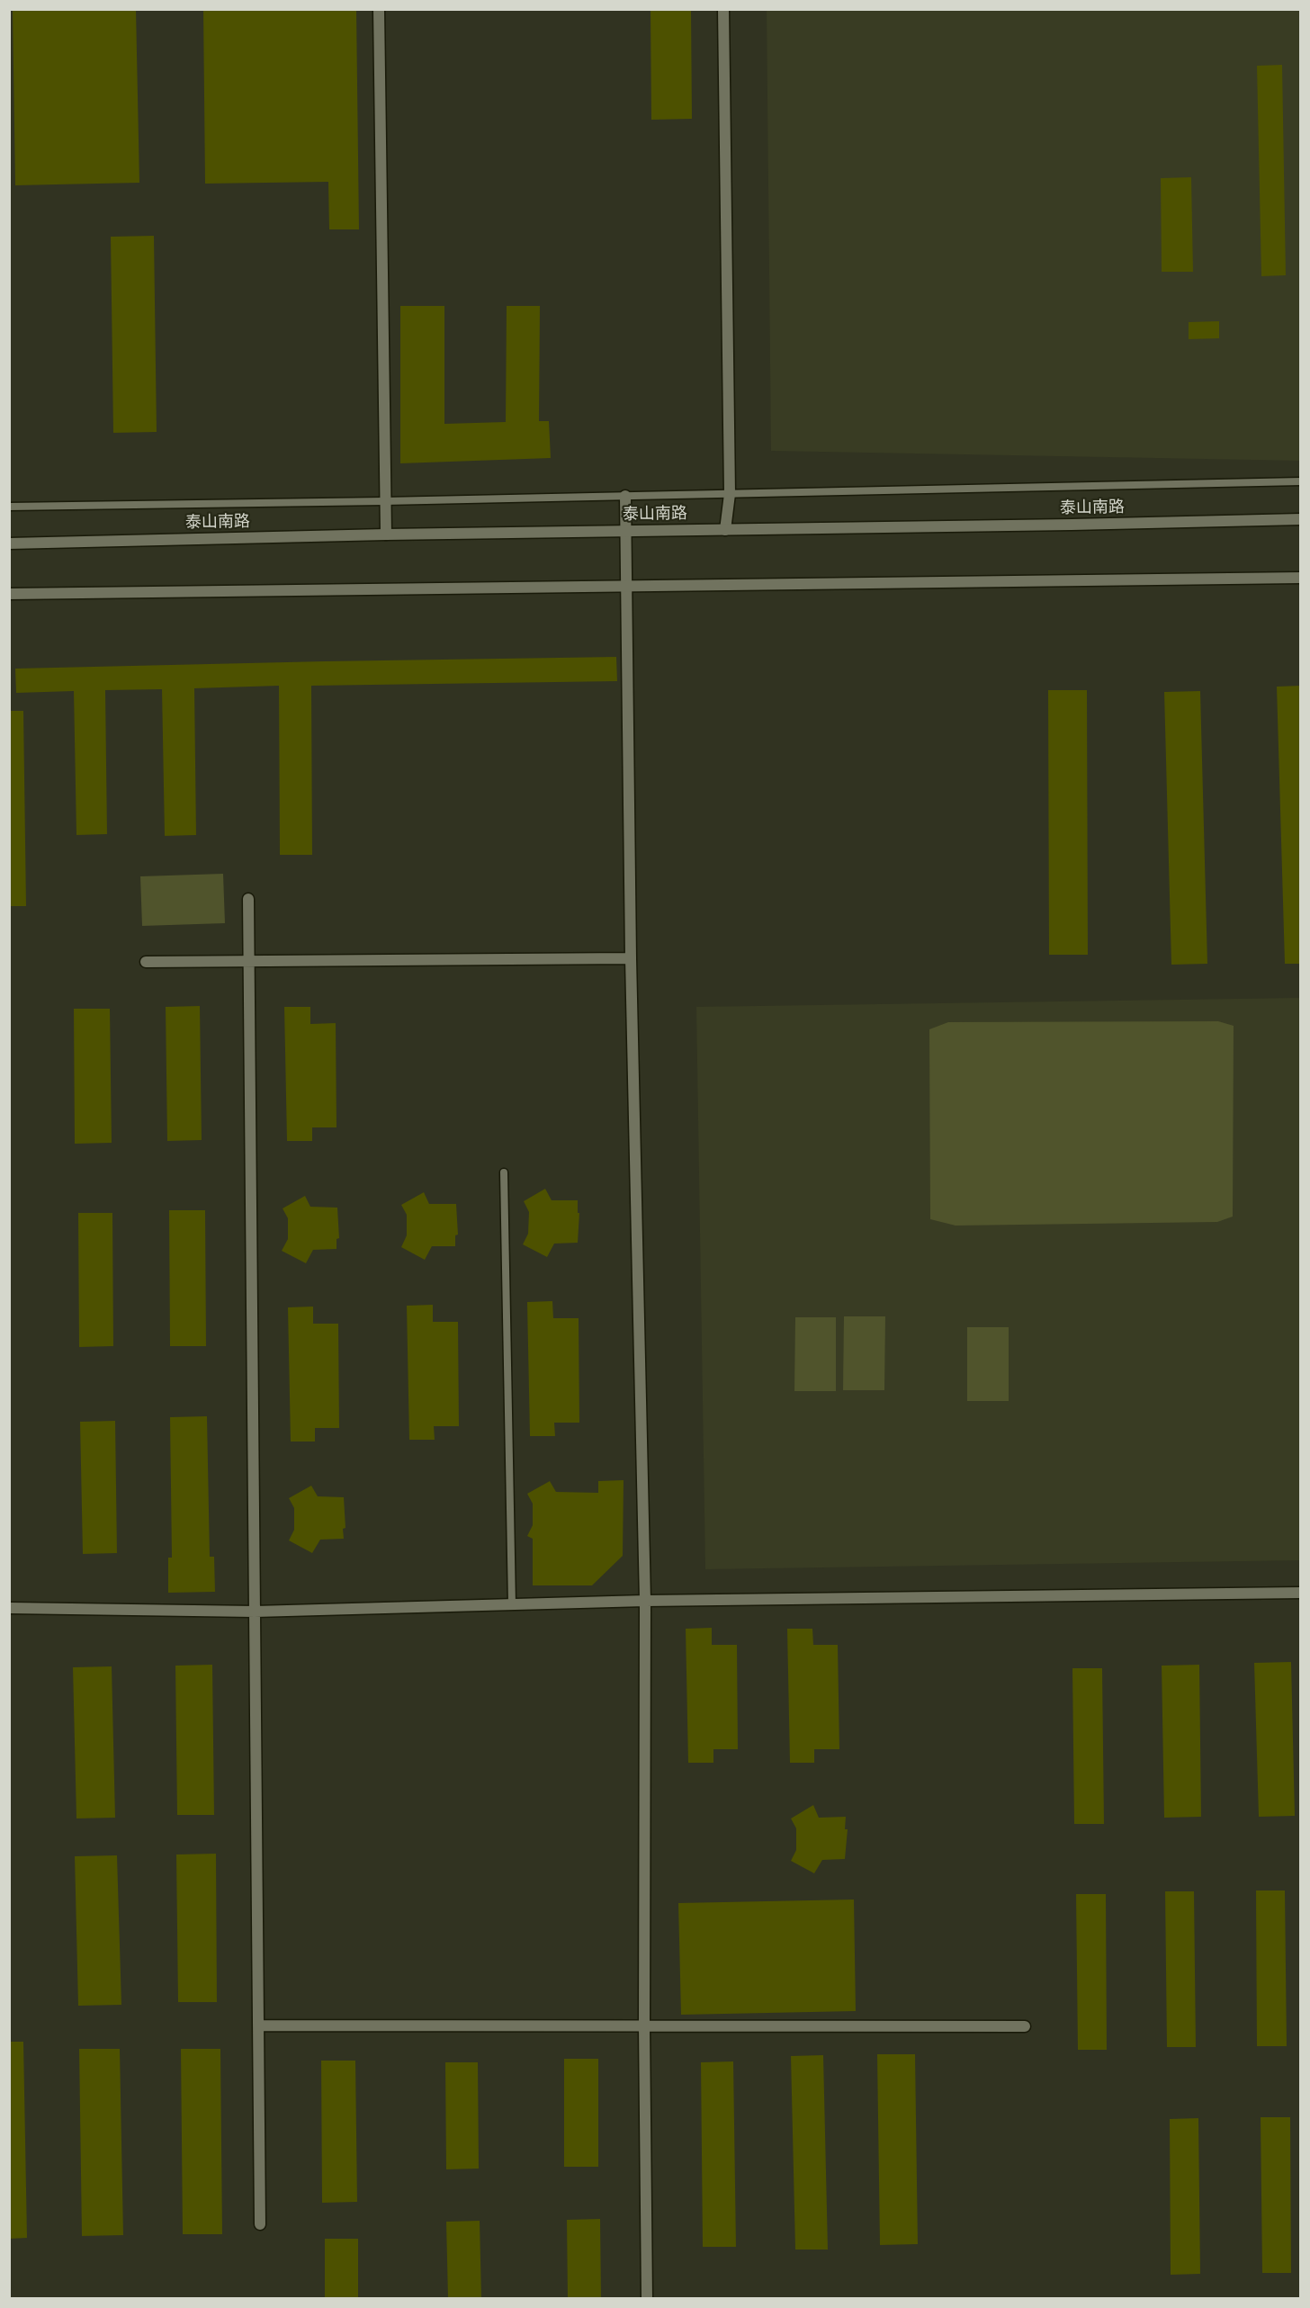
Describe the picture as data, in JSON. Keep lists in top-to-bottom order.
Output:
{
  "streets": {
    "street": ["泰山南路"]
  }
}
